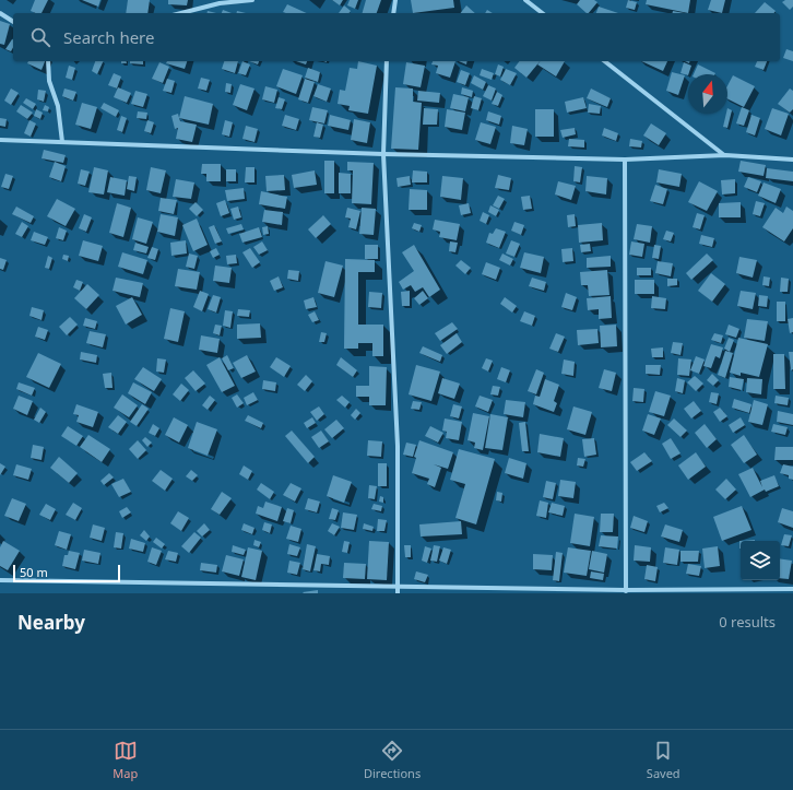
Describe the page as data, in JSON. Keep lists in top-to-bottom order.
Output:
{
  "scale_bar": "50 m",
  "north": "top",
  "page": {
    "search": "Search here",
    "scale": "50 m",
    "heading": ["Nearby", "0 results"],
    "nav": ["Map", "Directions", "Saved"]
  }
}
